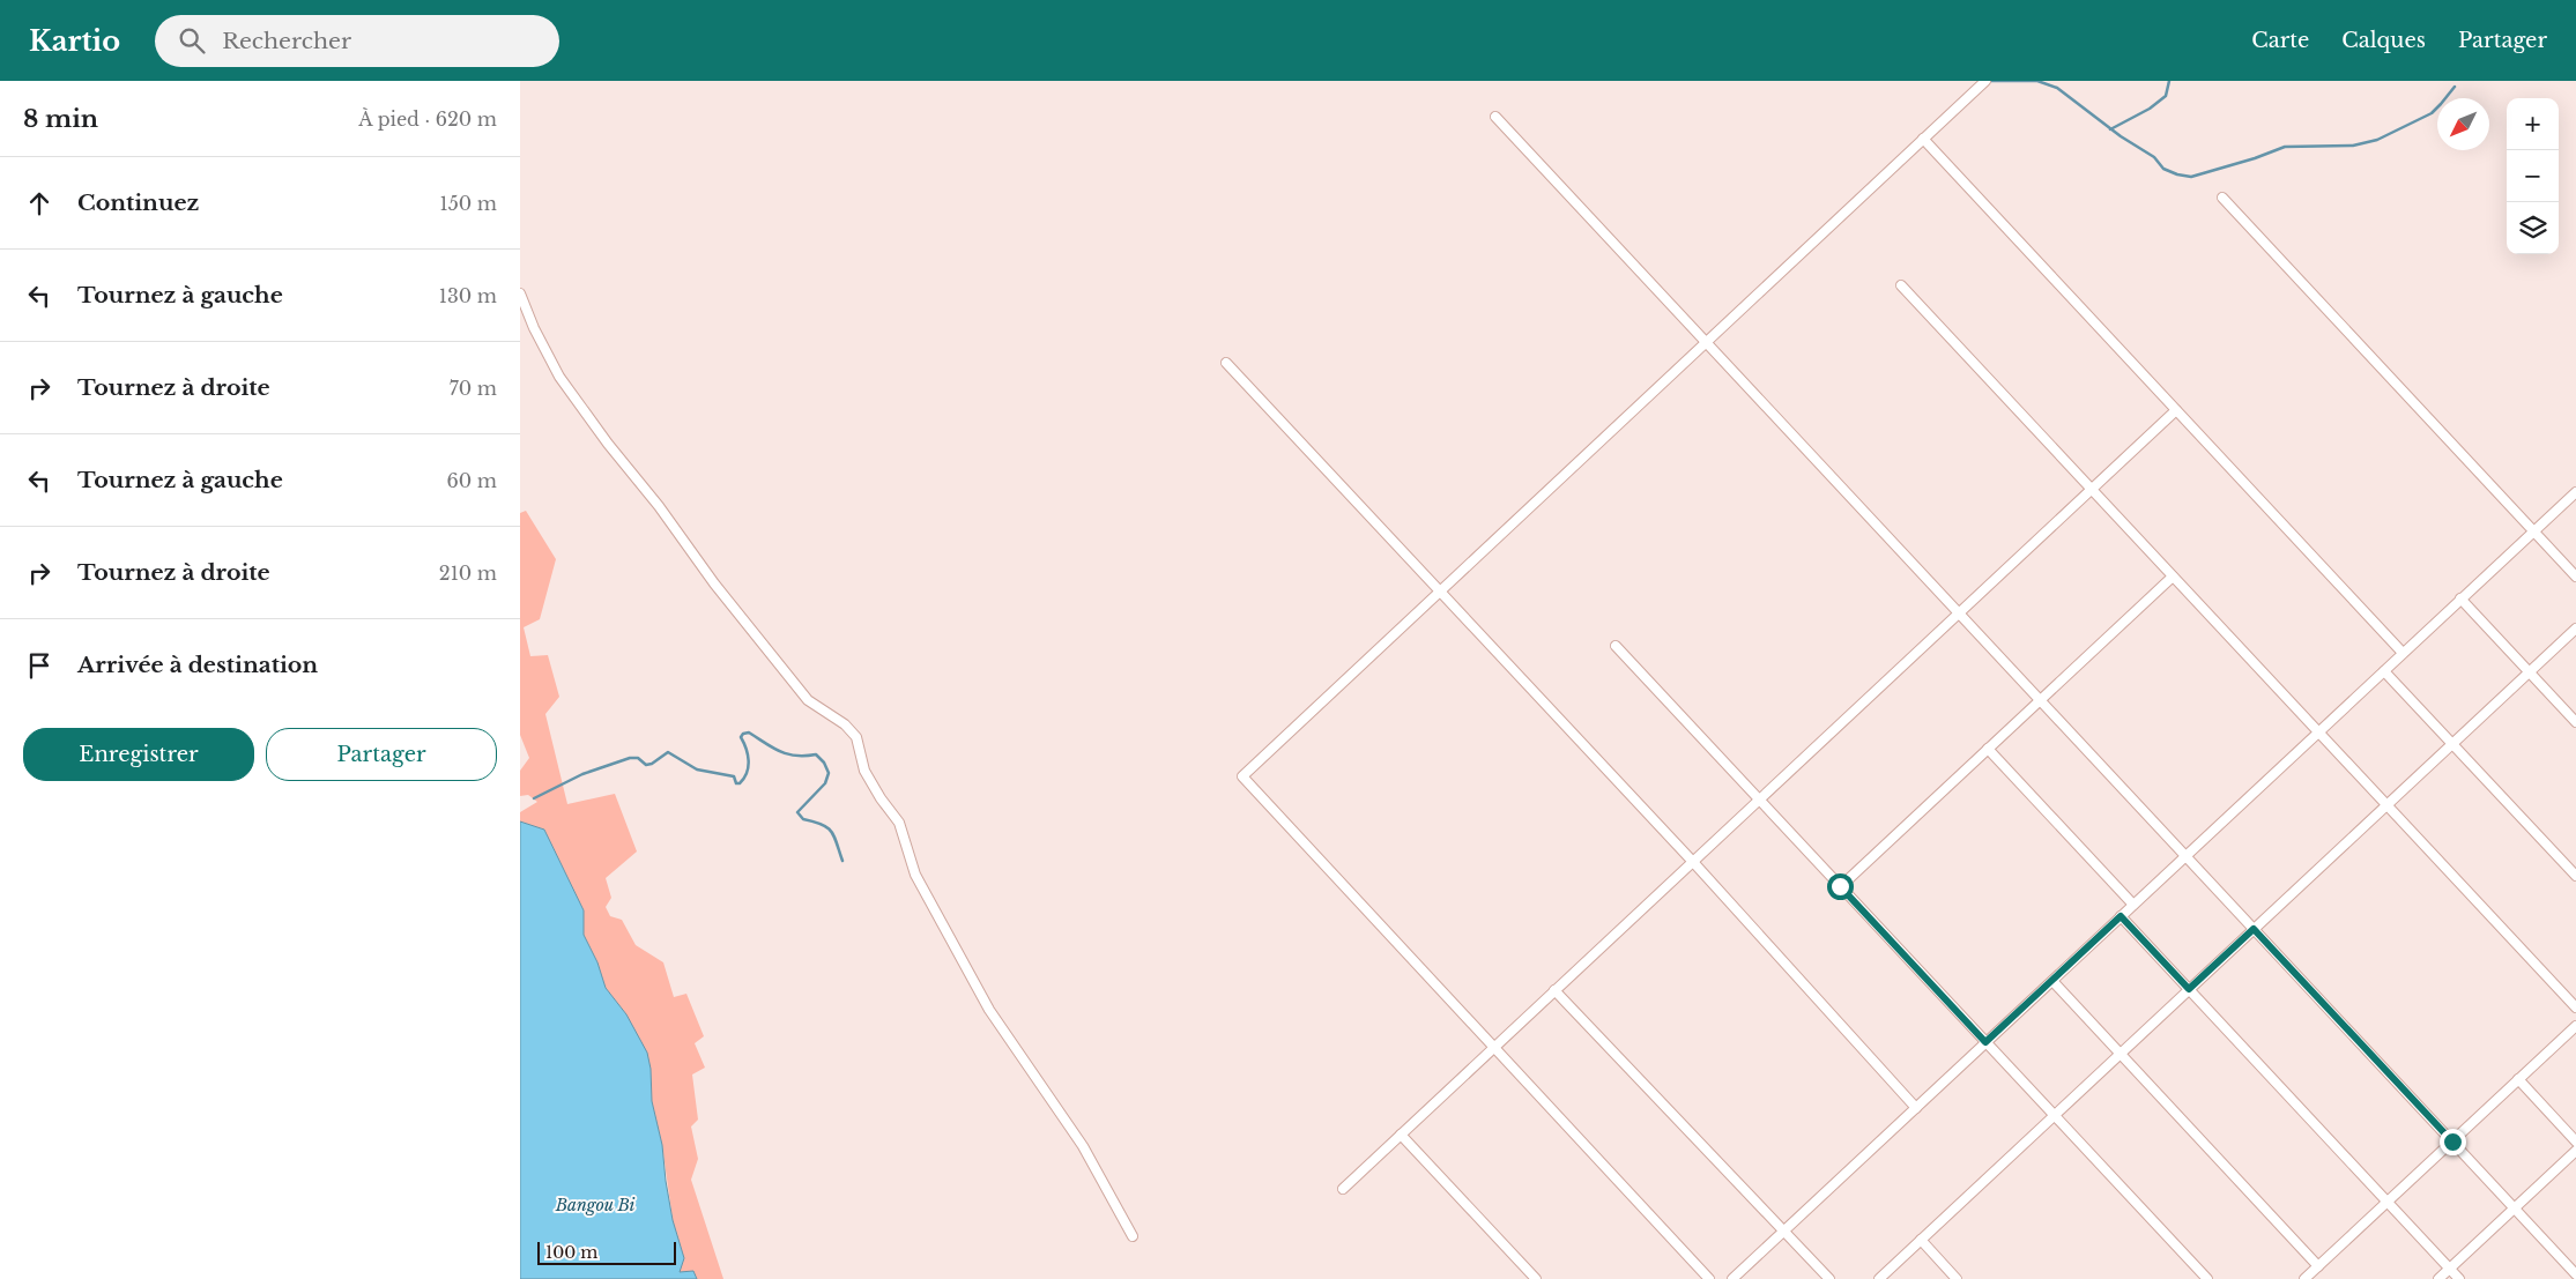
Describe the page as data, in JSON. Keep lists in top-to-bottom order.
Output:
{
  "water": ["Bangou Bi"],
  "scale_bar": "100 m",
  "north": "bottom left",
  "page": {
    "header": "Kartio",
    "search": "Rechercher",
    "nav": ["Carte", "Calques", "Partager"],
    "heading": ["8 min", "À pied · 620 m"],
    "map_buttons": ["+", "−"],
    "list": [
      ["Continuez", "150 m"],
      ["Tournez à gauche", "130 m"],
      ["Tournez à droite", "70 m"],
      ["Tournez à gauche", "60 m"],
      ["Tournez à droite", "210 m"],
      "Arrivée à destination"
    ],
    "buttons": ["Enregistrer", "Partager"],
    "scale": "100 m"
  }
}
